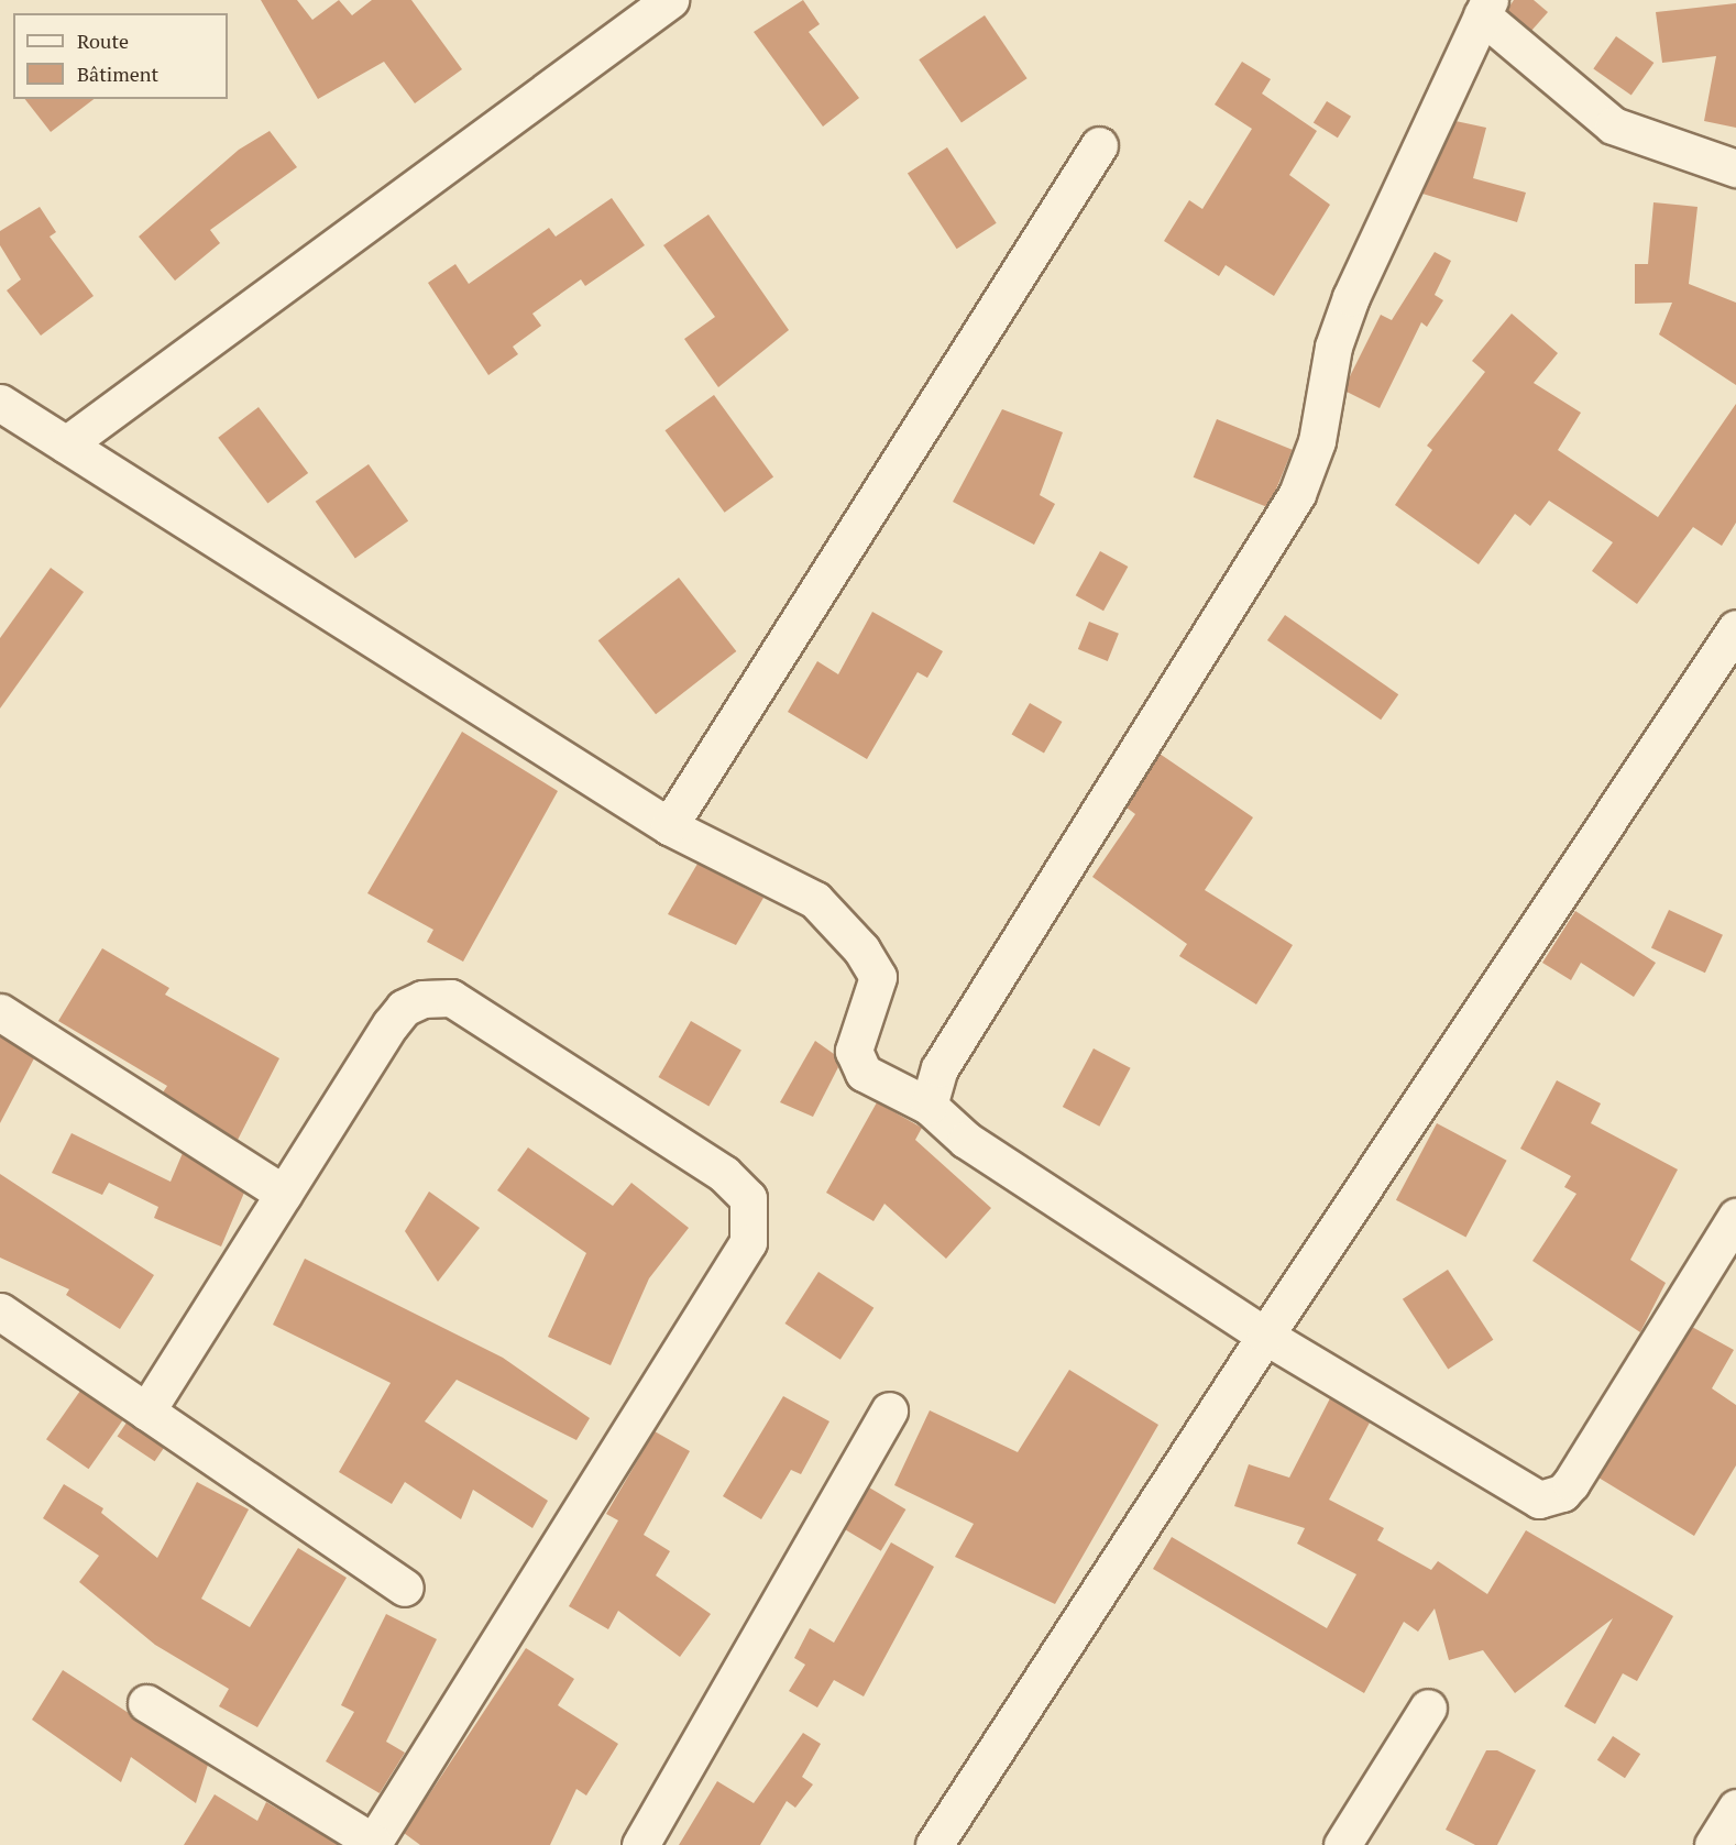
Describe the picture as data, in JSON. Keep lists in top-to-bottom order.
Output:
{
  "legend": ["Route", "Bâtiment"]
}
